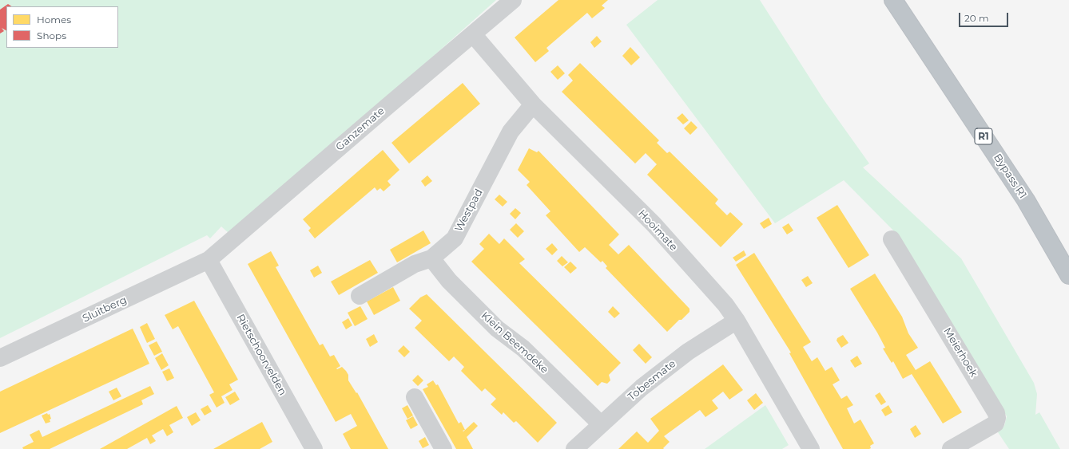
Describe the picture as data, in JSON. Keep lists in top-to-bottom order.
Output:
{
  "streets": {
    "highway": ["R1", "Bypass R1"],
    "street": [
      "Ganzemate",
      "Westpad",
      "Hooimate",
      "Sluitberg",
      "Klein Beemdeke",
      "Meierhoek",
      "Rietschoorvelden",
      "Tobesmate"
    ]
  },
  "crossings": [
    ["Ganzemate", "Hooimate"],
    ["Ganzemate", "Sluitberg"],
    ["Ganzemate", "Rietschoorvelden"],
    ["Westpad", "Hooimate"],
    ["Westpad", "Klein Beemdeke"],
    ["Hooimate", "Tobesmate"],
    ["Sluitberg", "Rietschoorvelden"],
    ["Klein Beemdeke", "Tobesmate"]
  ],
  "legend": ["Homes", "Shops"],
  "scale_bar": "20 m"
}
